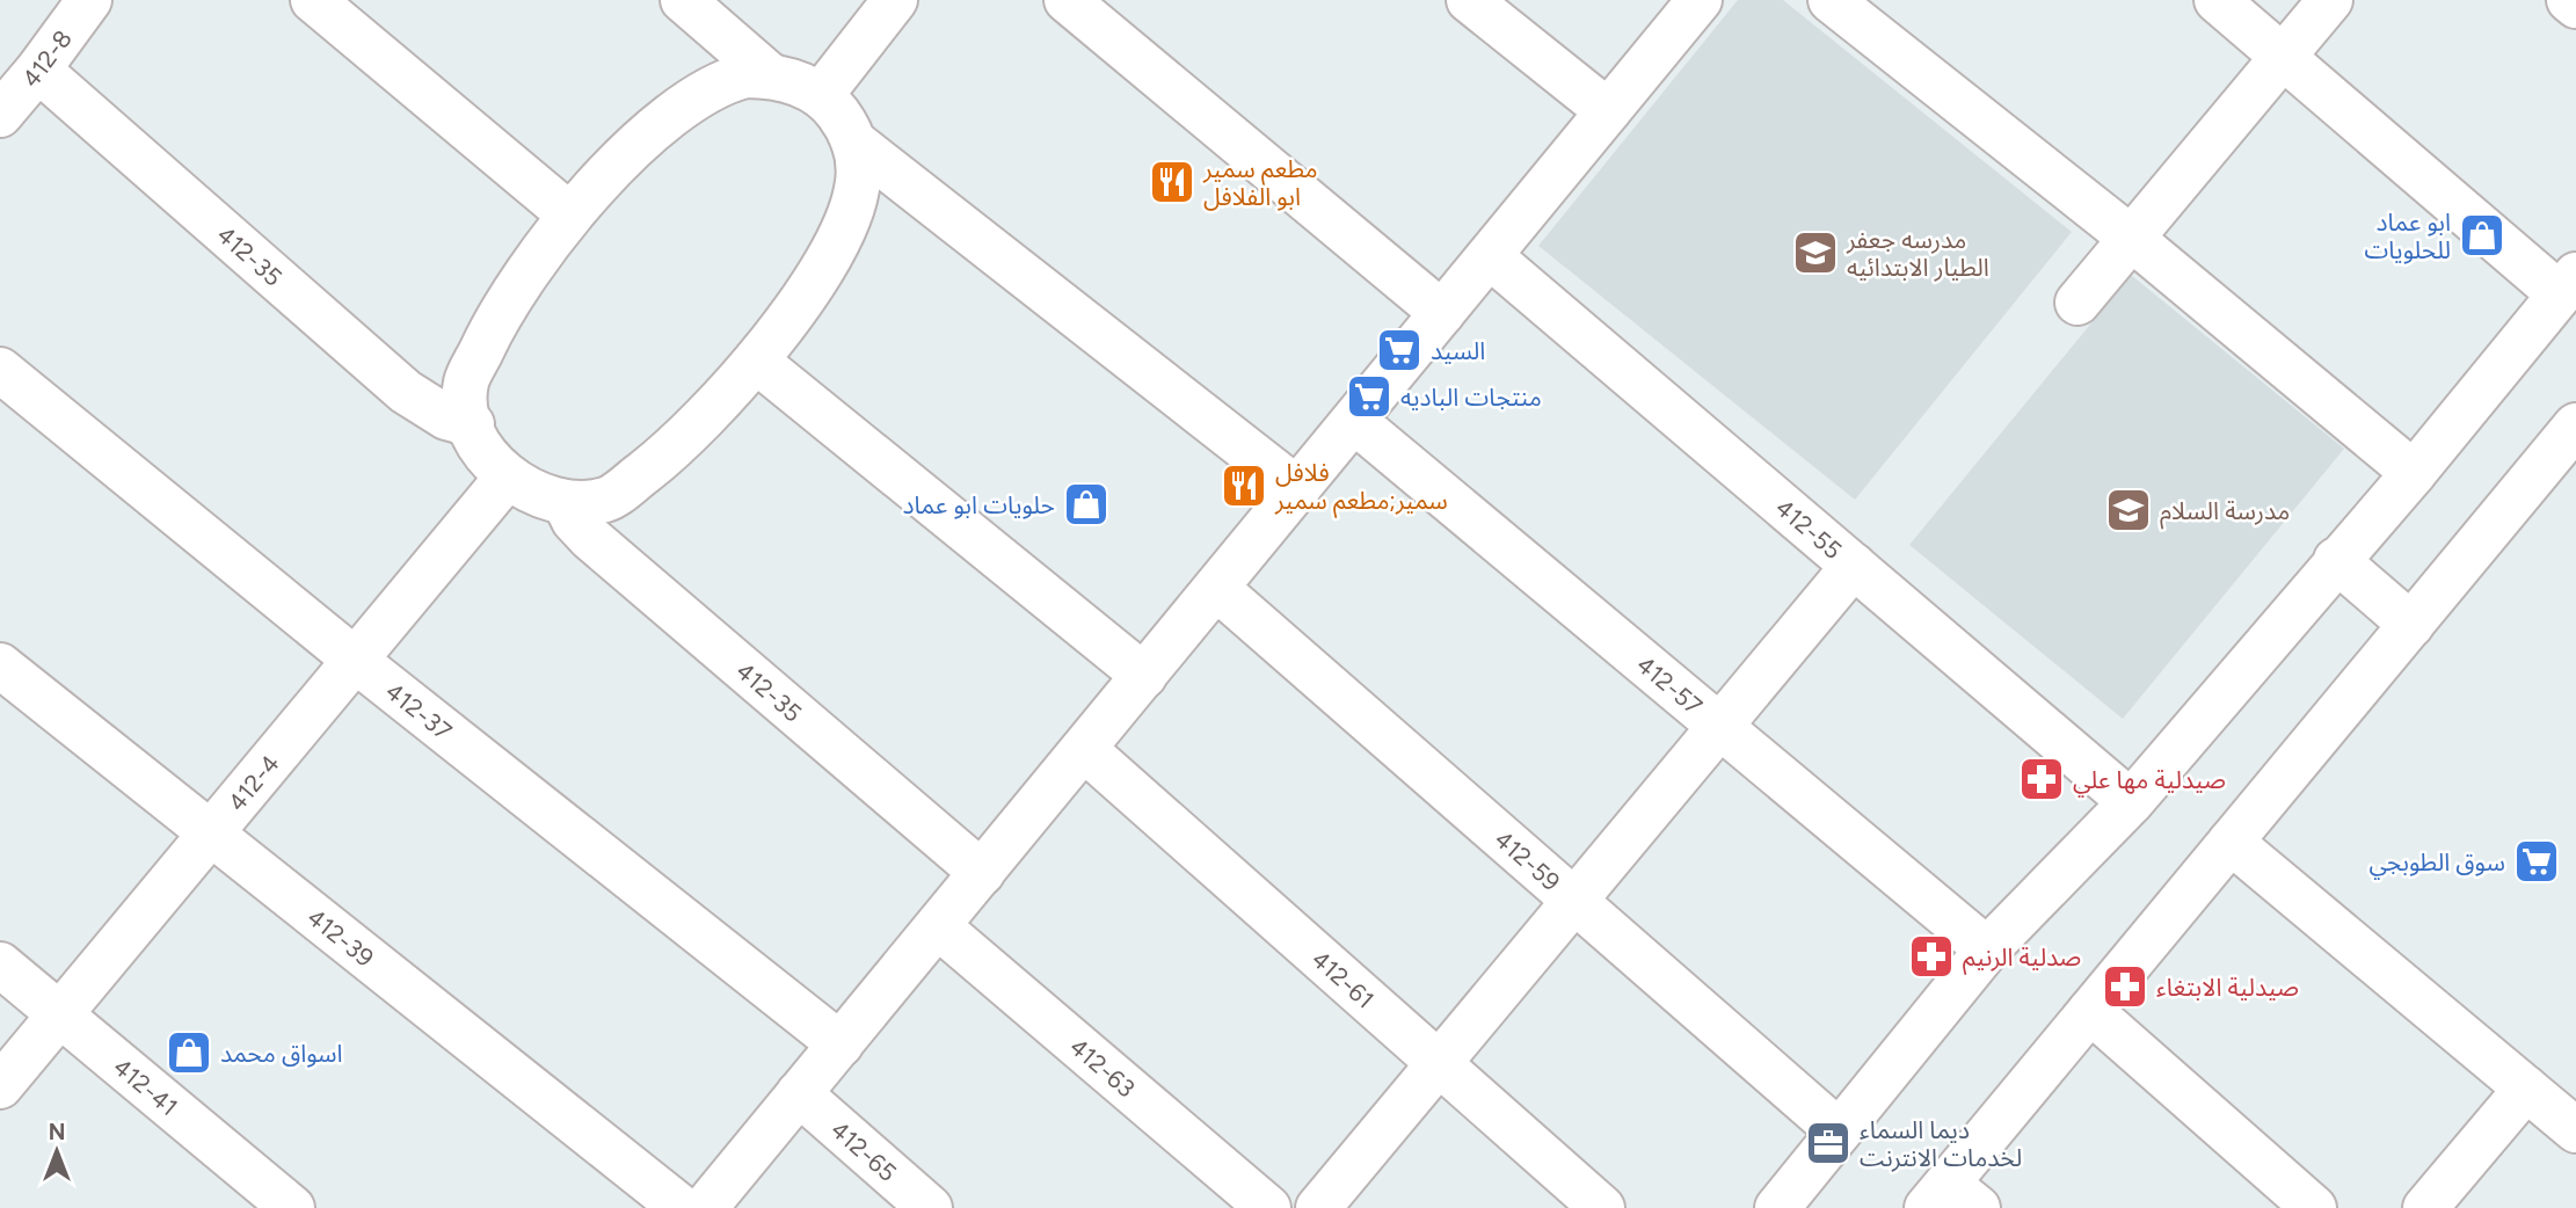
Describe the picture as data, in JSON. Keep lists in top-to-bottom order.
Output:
{
  "streets": {
    "street": [
      "412-8",
      "412-35",
      "412-55",
      "412-57",
      "412-37",
      "412-4",
      "412-59",
      "412-39",
      "412-61",
      "412-63",
      "412-41",
      "412-65"
    ]
  },
  "crossings": [
    ["412-8", "412-35"],
    ["412-37", "412-4"],
    ["412-4", "412-39"],
    ["412-4", "412-41"]
  ],
  "places": {
    "restaurant": ["مطعم سمير ابو الفلافل", "فلافل سمير;مطعم سمير"],
    "shop": ["ابو عماد للحلويات", "حلويات ابو عماد", "اسواق محمد"],
    "school or university": ["مدرسه جعفر الطيار الابتدائيه", "مدرسة السلام"],
    "supermarket": ["السيد", "منتجات الباديه", "سوق الطوبجي"],
    "pharmacy": ["صيدلية مها علي", "صدلية الرنيم", "صيدلية الابتغاء"],
    "office": ["ديما السماء لخدمات الانترنت"]
  },
  "north": "top"
}
